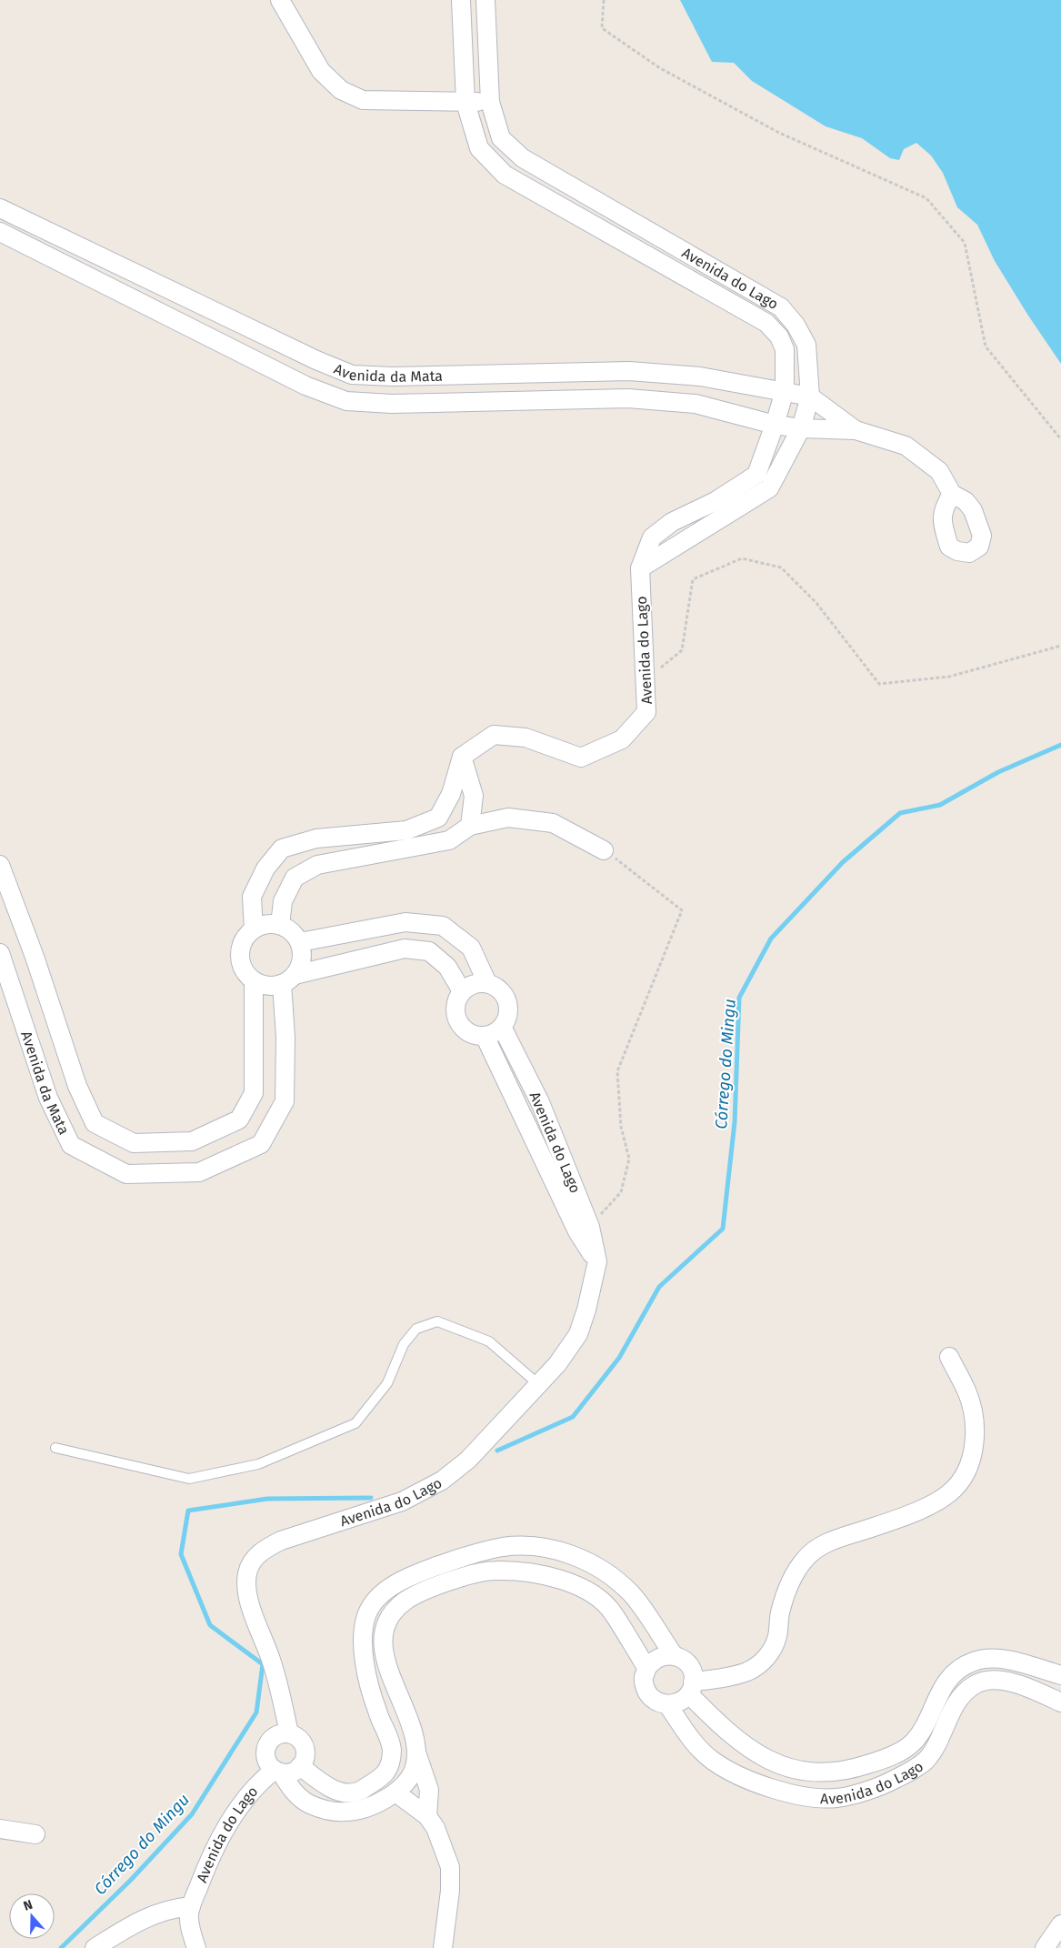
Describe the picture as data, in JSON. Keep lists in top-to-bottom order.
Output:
{
  "streets": {
    "street": ["Avenida do Lago", "Avenida da Mata"]
  },
  "crossings": [
    ["Avenida do Lago", "Avenida da Mata"]
  ],
  "water": ["Córrego do Mingu"],
  "north": "top"
}
